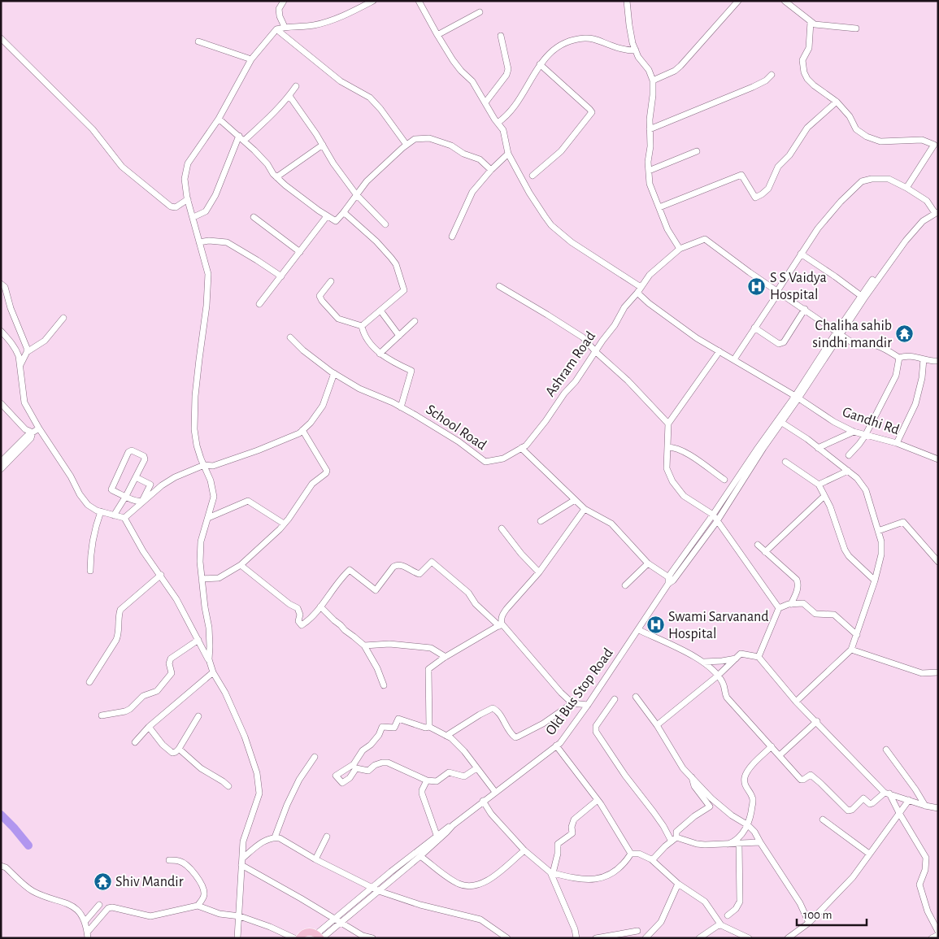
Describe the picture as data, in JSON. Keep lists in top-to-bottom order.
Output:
{
  "streets": {
    "street": [
      "Ashram Road",
      "Gandhi Rd",
      "School Road",
      "Old Bus Stop Road"
    ]
  },
  "crossings": [
    ["Ashram Road", "Gandhi Rd"],
    ["Ashram Road", "School Road"]
  ],
  "places": {
    "hospital": ["S S Vaidya Hospital", "Swami Sarvanand Hospital"],
    "temple": ["Chaliha sahib sindhi mandir", "Shiv Mandir"]
  },
  "scale_bar": "100 m"
}
